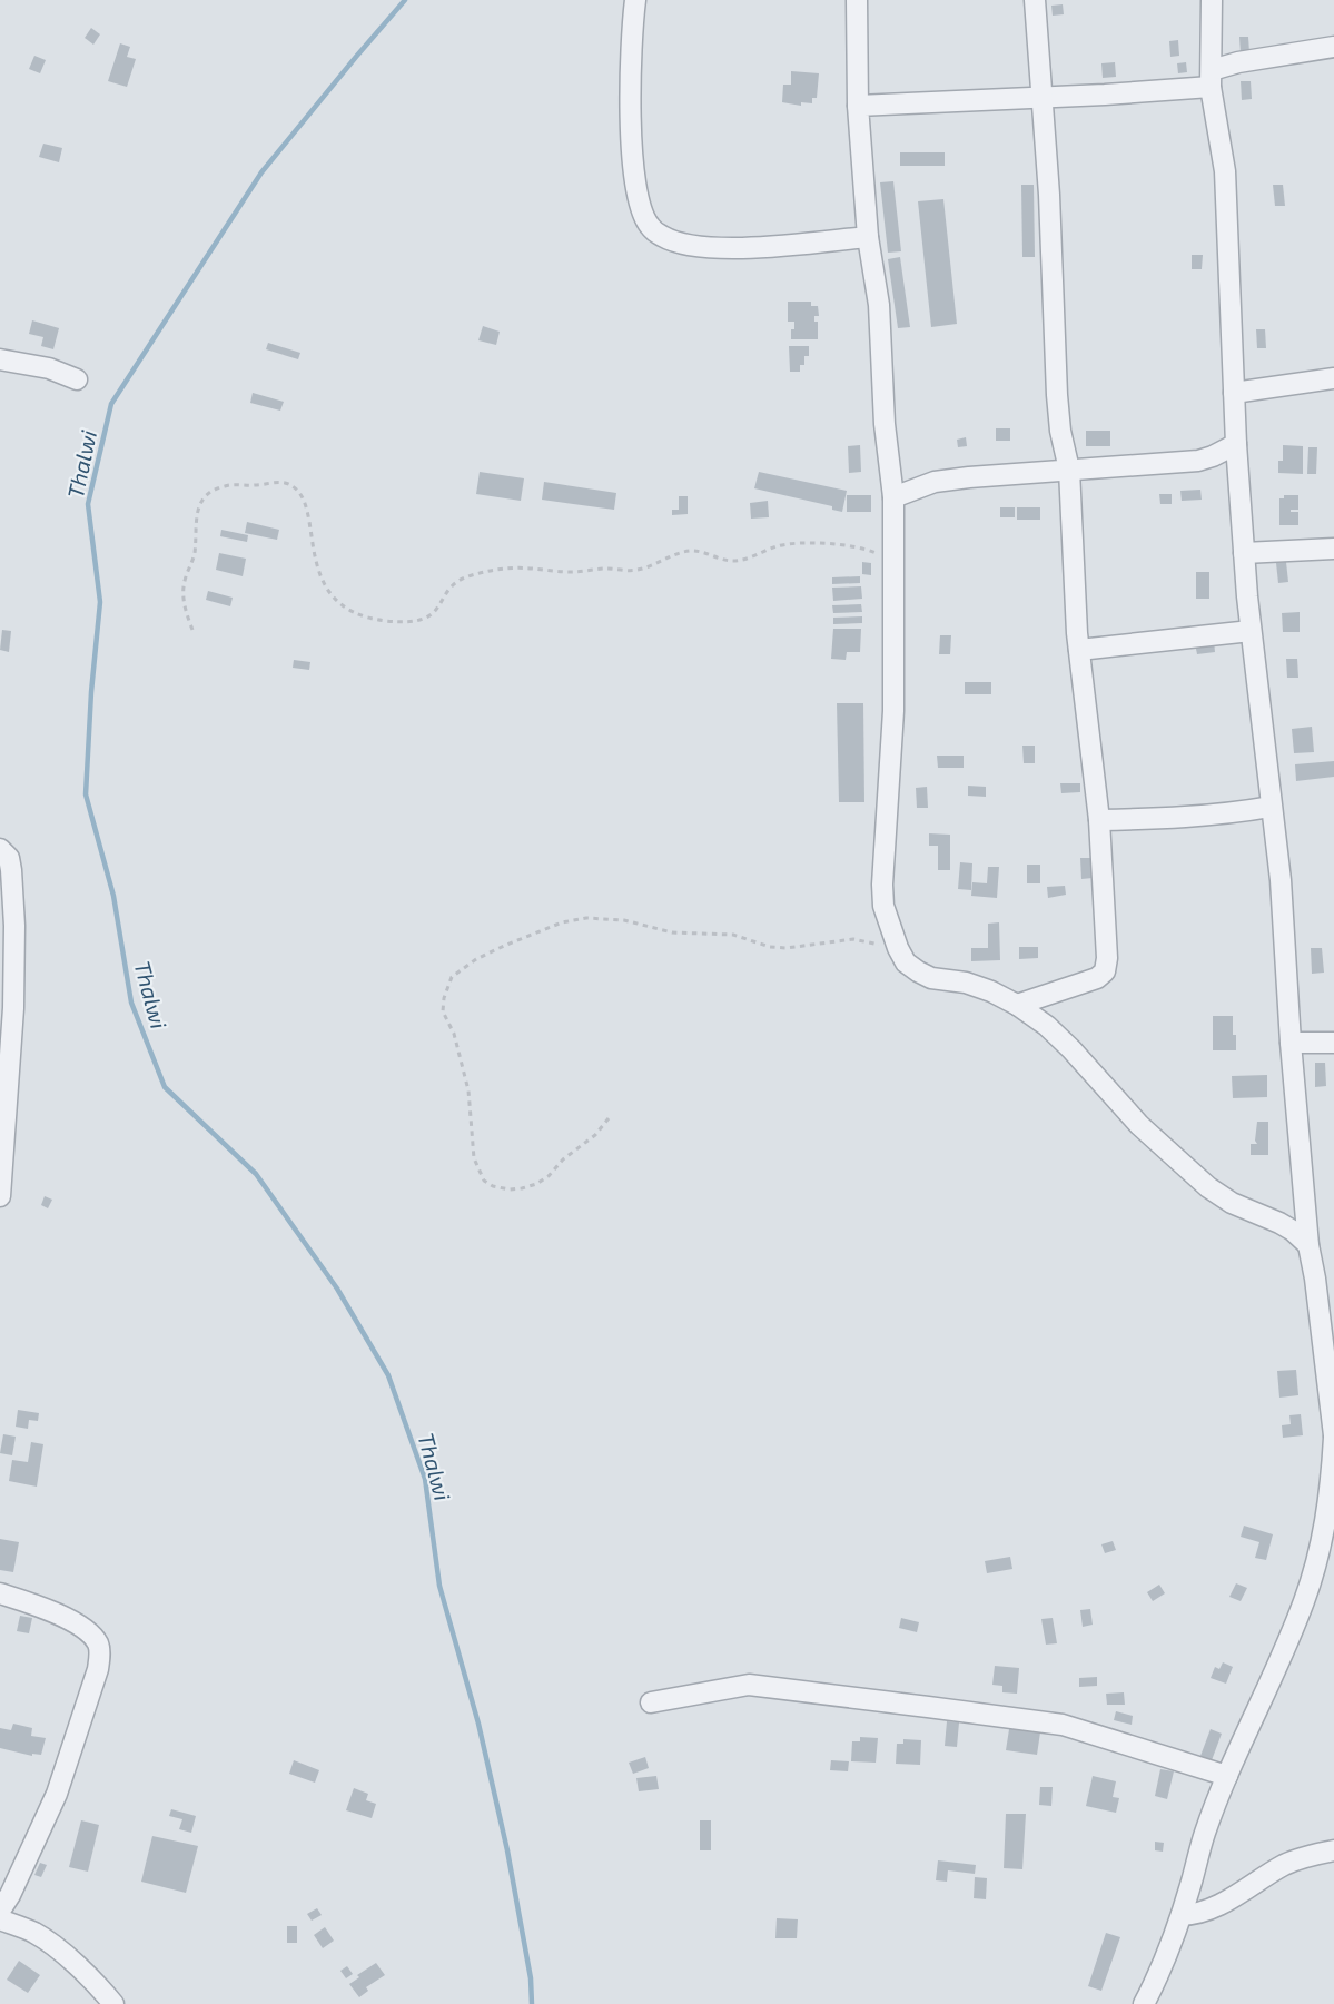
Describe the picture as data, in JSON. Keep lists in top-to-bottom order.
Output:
{
  "water": ["Thalwi"]
}
